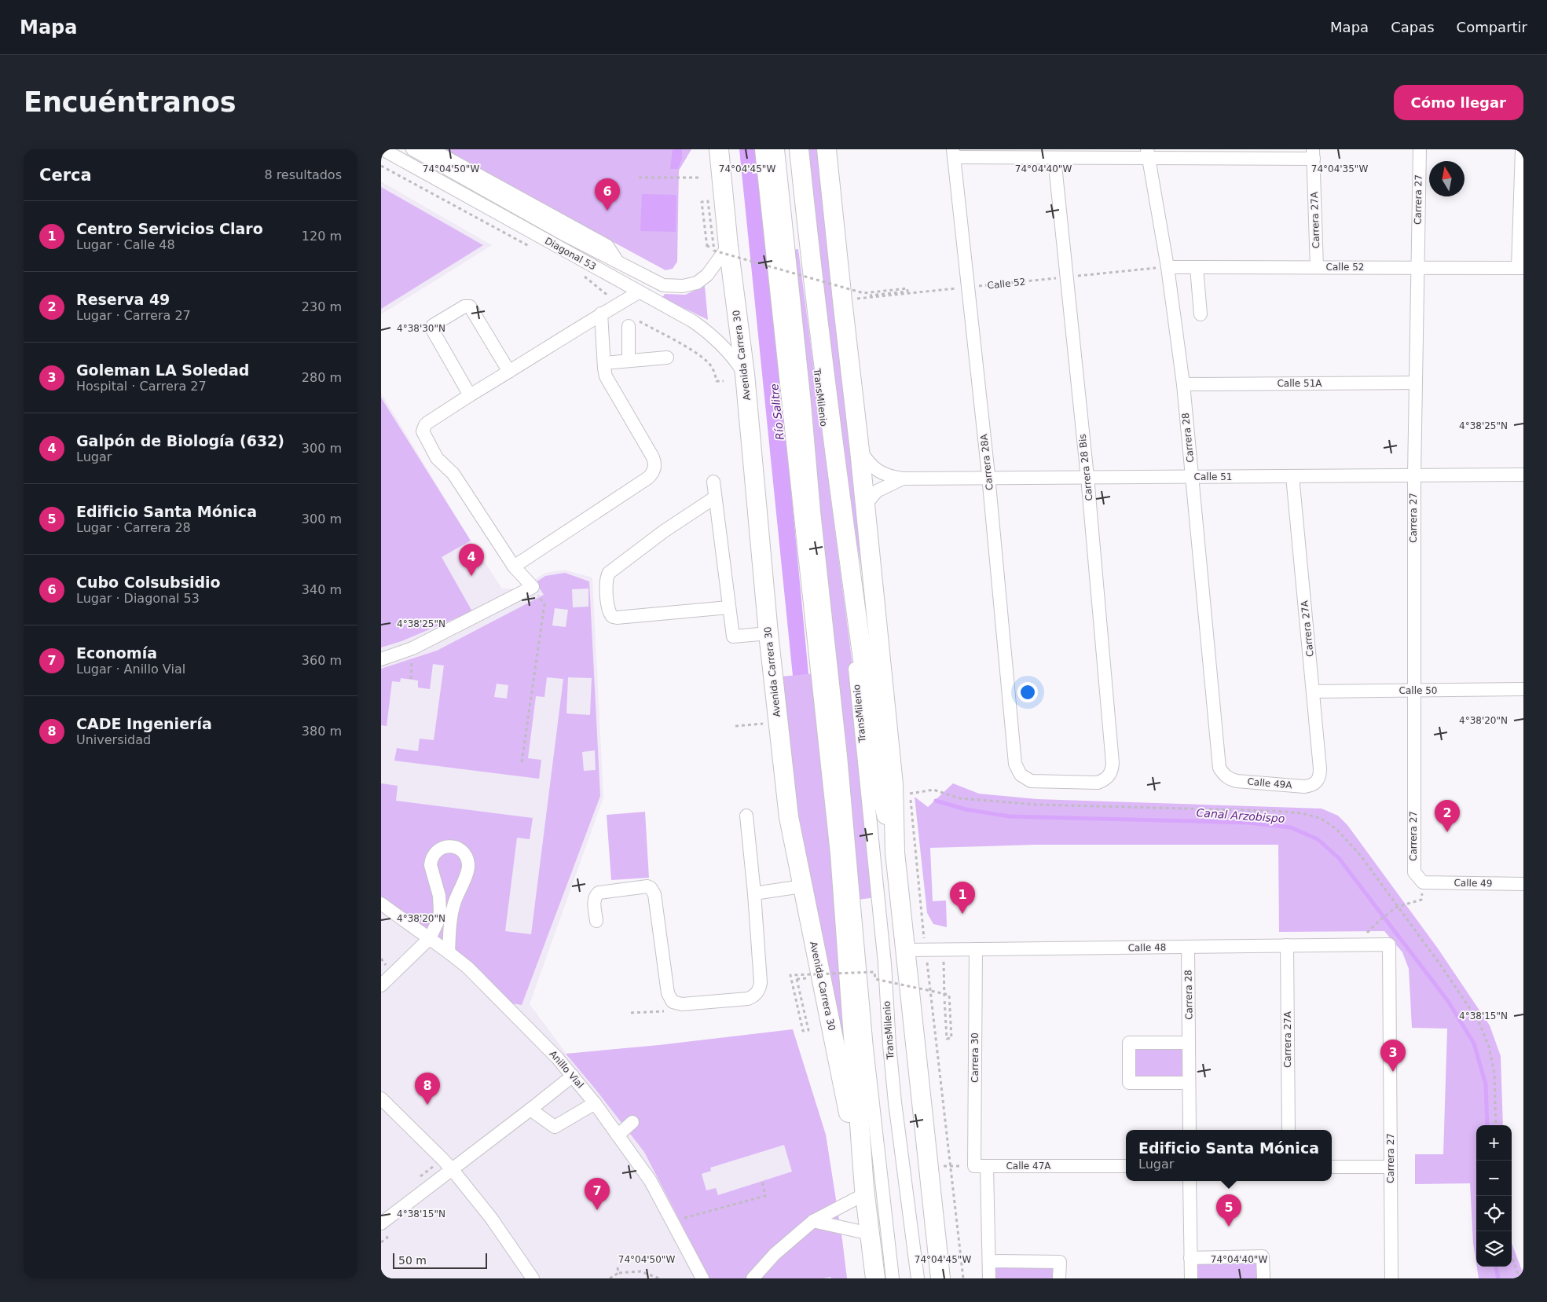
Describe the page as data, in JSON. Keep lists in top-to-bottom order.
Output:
{
  "streets": {
    "highway": ["Avenida Carrera 30"],
    "street": [
      "Carrera 27",
      "Carrera 27A",
      "Diagonal 53",
      "Calle 52",
      "Calle 51A",
      "TransMilenio",
      "Carrera 28",
      "Carrera 28A",
      "Carrera 28 Bis",
      "Calle 51",
      "Calle 50",
      "Calle 49A",
      "Calle 49",
      "Calle 48",
      "Carrera 30",
      "Anillo Vial",
      "Calle 47A"
    ]
  },
  "crossings": [
    ["Carrera 27", "Calle 52"],
    ["Carrera 27", "Calle 51A"],
    ["Carrera 27", "Calle 51"],
    ["Carrera 27", "Calle 50"],
    ["Carrera 27", "Calle 49"],
    ["Carrera 27", "Calle 48"],
    ["Carrera 27A", "Calle 52"],
    ["Carrera 27A", "Calle 51"],
    ["Carrera 27A", "Calle 50"],
    ["Carrera 27A", "Calle 49A"],
    ["Carrera 27A", "Calle 48"],
    ["Diagonal 53", "Avenida Carrera 30"],
    ["Calle 52", "Carrera 28"],
    ["Calle 52", "Carrera 28A"],
    ["Calle 52", "Carrera 28 Bis"],
    ["Calle 51A", "Carrera 28"],
    ["Carrera 28", "Calle 51"],
    ["Carrera 28", "Calle 49A"],
    ["Carrera 28", "Calle 48"],
    ["Carrera 28A", "Carrera 28 Bis"],
    ["Carrera 28A", "Calle 51"],
    ["Carrera 28 Bis", "Calle 51"],
    ["Calle 48", "Carrera 30"],
    ["Carrera 30", "Calle 47A"]
  ],
  "water": ["Río Salitre", "Canal Arzobispo"],
  "scale_bar": "50 m",
  "north": "top",
  "page": {
    "header": "Mapa",
    "nav": ["Mapa", "Capas", "Compartir"],
    "buttons": "Cómo llegar",
    "title": "Encuéntranos",
    "heading": ["Cerca", "8 resultados"],
    "pins": [
      "6",
      "4",
      "2",
      "1",
      "3",
      "8",
      "7",
      "5"
    ],
    "list": [
      {
        "mark": "1",
        "name": "Centro Servicios Claro",
        "note": "Lugar · Calle 48",
        "value": "120 m"
      },
      {
        "mark": "2",
        "name": "Reserva 49",
        "note": "Lugar · Carrera 27",
        "value": "230 m"
      },
      {
        "mark": "3",
        "name": "Goleman LA Soledad",
        "note": "Hospital · Carrera 27",
        "value": "280 m"
      },
      {
        "mark": "4",
        "name": "Galpón de Biología (632)",
        "note": "Lugar",
        "value": "300 m"
      },
      {
        "mark": "5",
        "name": "Edificio Santa Mónica",
        "note": "Lugar · Carrera 28",
        "value": "300 m"
      },
      {
        "mark": "6",
        "name": "Cubo Colsubsidio",
        "note": "Lugar · Diagonal 53",
        "value": "340 m"
      },
      {
        "mark": "7",
        "name": "Economía",
        "note": "Lugar · Anillo Vial",
        "value": "360 m"
      },
      {
        "mark": "8",
        "name": "CADE Ingeniería",
        "note": "Universidad",
        "value": "380 m"
      }
    ],
    "map_buttons": ["+", "−"],
    "popup": ["Edificio Santa Mónica", "Lugar"],
    "scale": "50 m"
  },
  "coordinates": [
    "74°04'50\"W",
    "74°04'35\"W",
    "74°04'45\"W",
    "74°04'40\"W",
    "4°38'30\"N",
    "4°38'25\"N",
    "4°38'20\"N",
    "4°38'15\"N"
  ]
}
